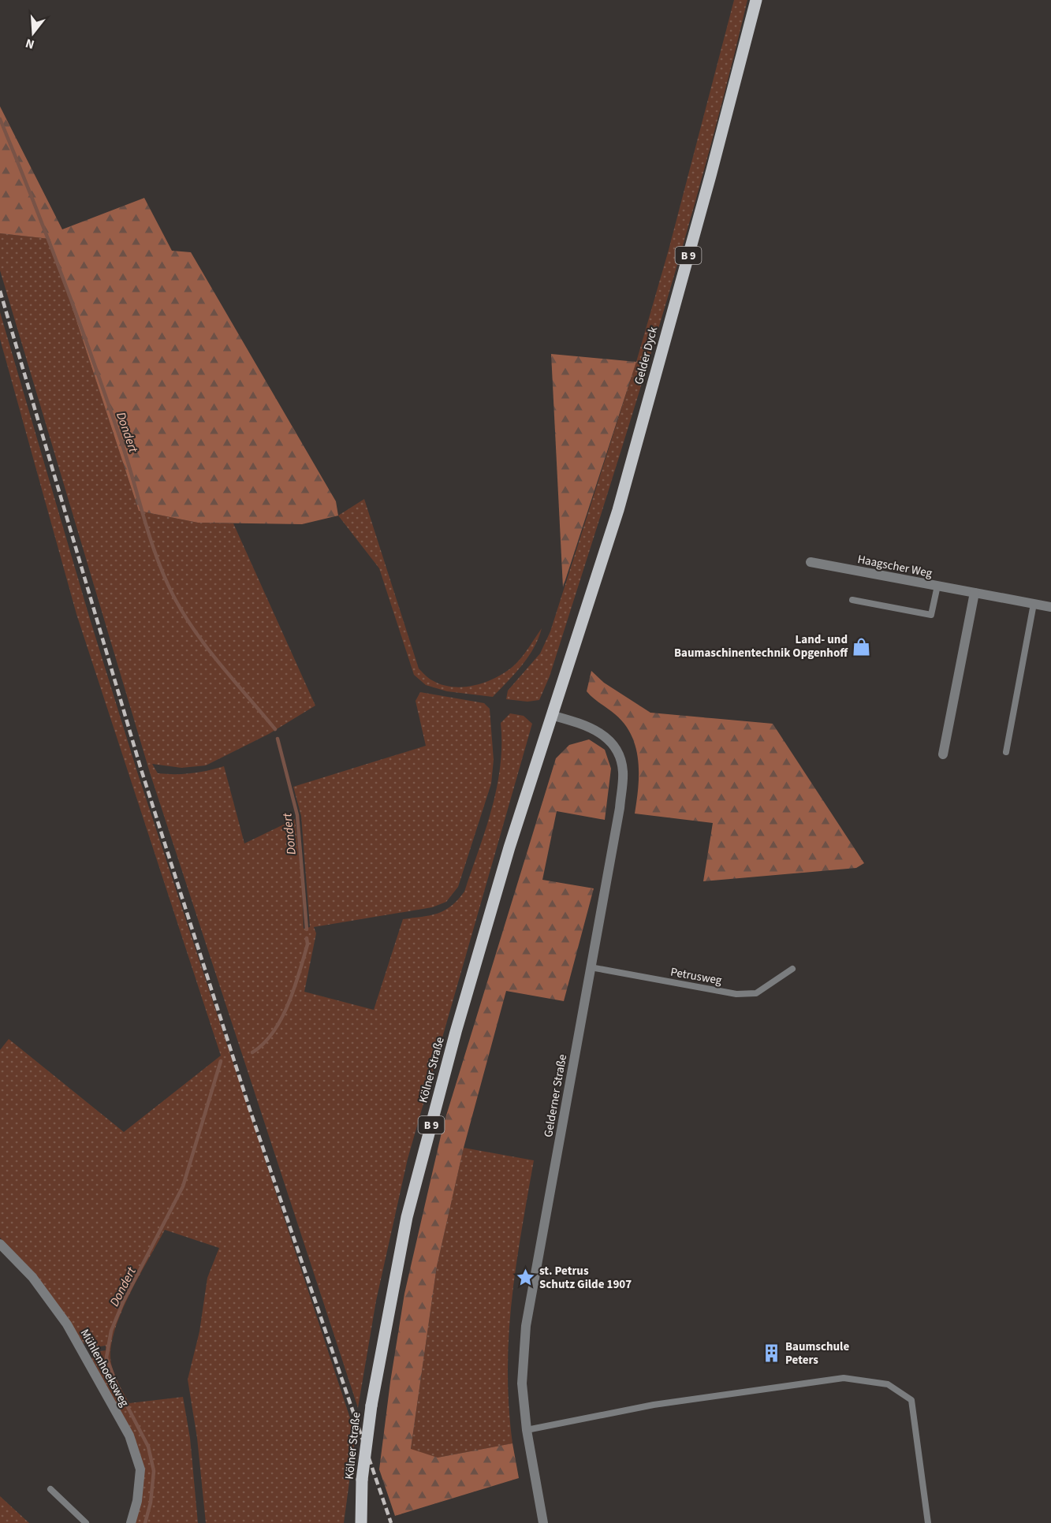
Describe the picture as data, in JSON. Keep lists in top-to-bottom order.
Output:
{
  "streets": {
    "main road": ["B 9", "Gelder Dyck", "Kölner Straße"],
    "street": ["Haagscher Weg", "Gelderner Straße", "Mühlenhoeksweg"],
    "lane": ["Petrusweg"]
  },
  "crossings": [
    ["Gelder Dyck", "Kölner Straße"],
    ["Gelder Dyck", "Gelderner Straße"],
    ["Petrusweg", "Gelderner Straße"],
    ["Kölner Straße", "Gelderner Straße"]
  ],
  "water": ["Dondert"],
  "places": {
    "shop": ["Land- und Baumaschinentechnik Opgenhoff"],
    "place": ["st. Petrus Schutz Gilde 1907"],
    "building": ["Baumschule Peters"]
  },
  "north": "bottom"
}
